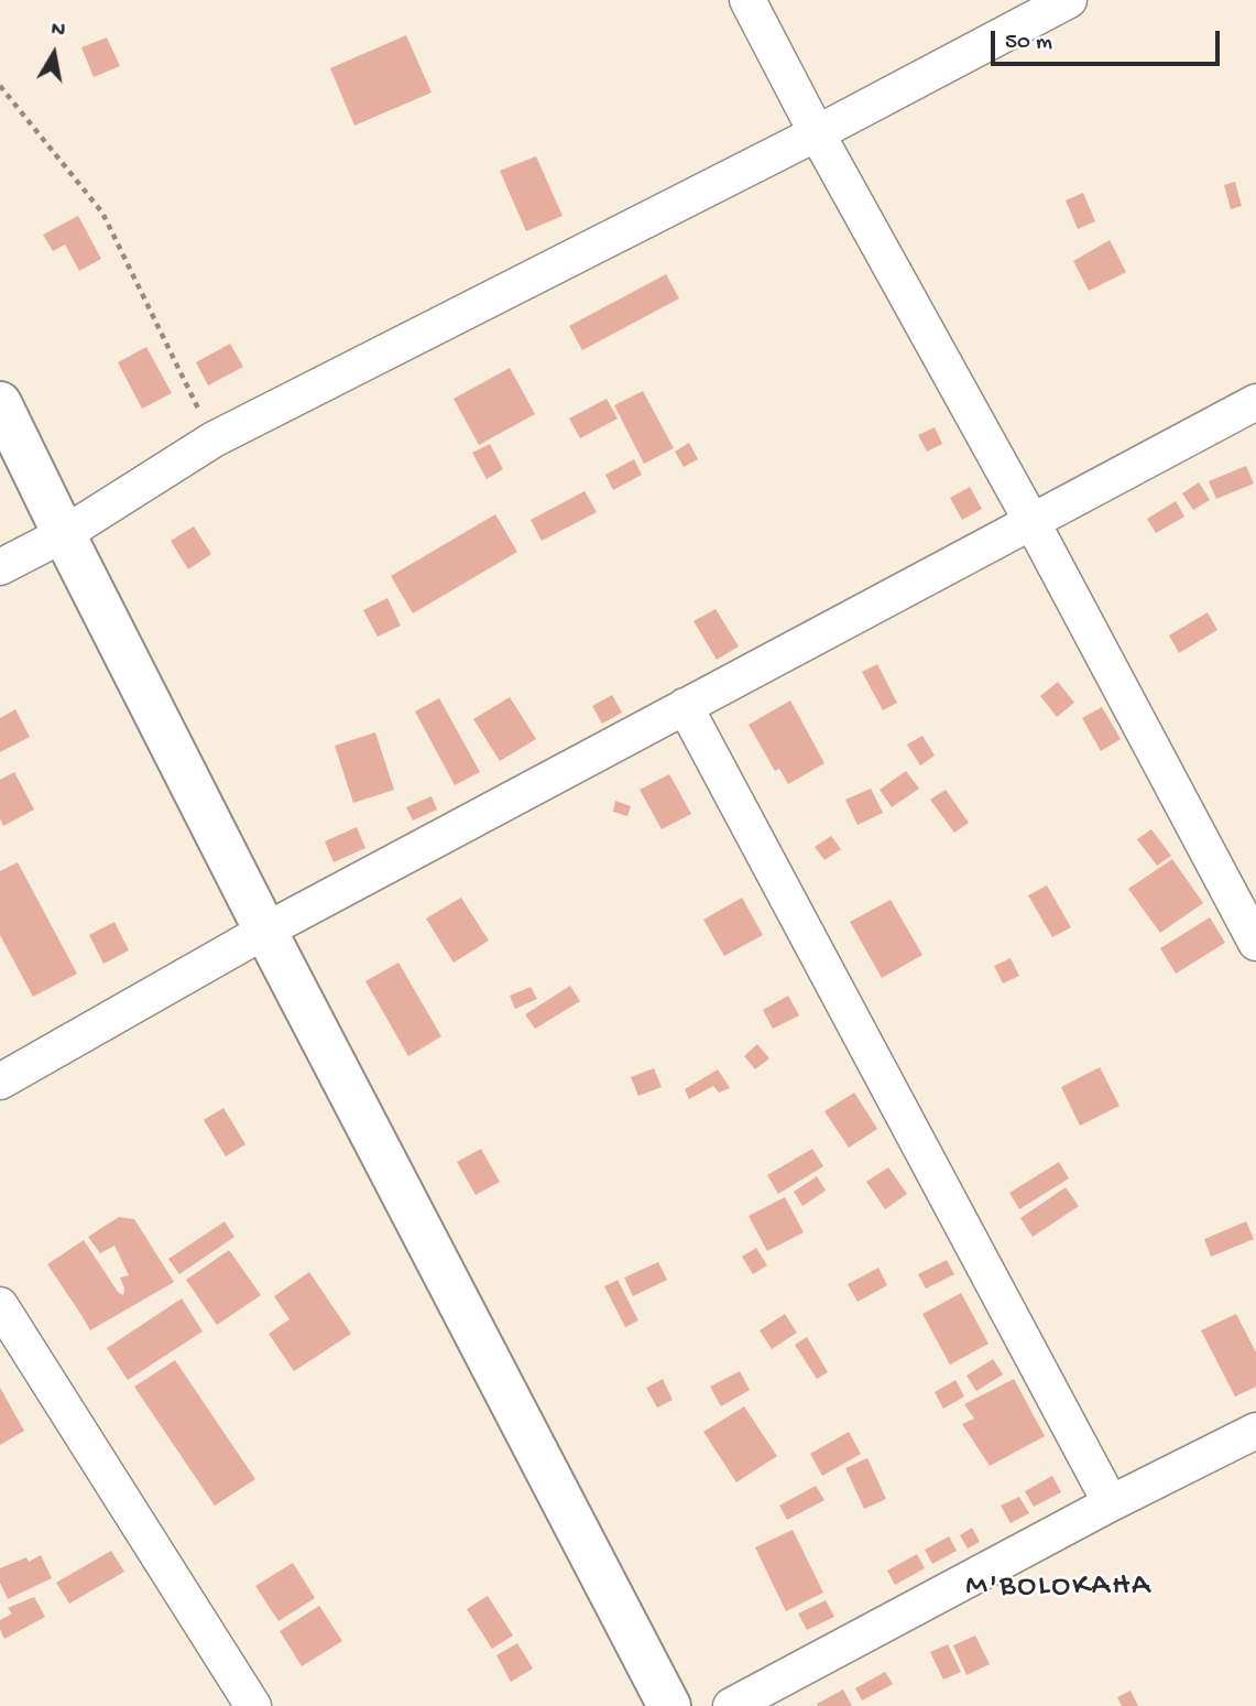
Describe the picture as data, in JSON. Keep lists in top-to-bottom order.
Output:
{
  "districts": ["M'BOLOKAHA"],
  "scale_bar": "50 m",
  "north": "top"
}
